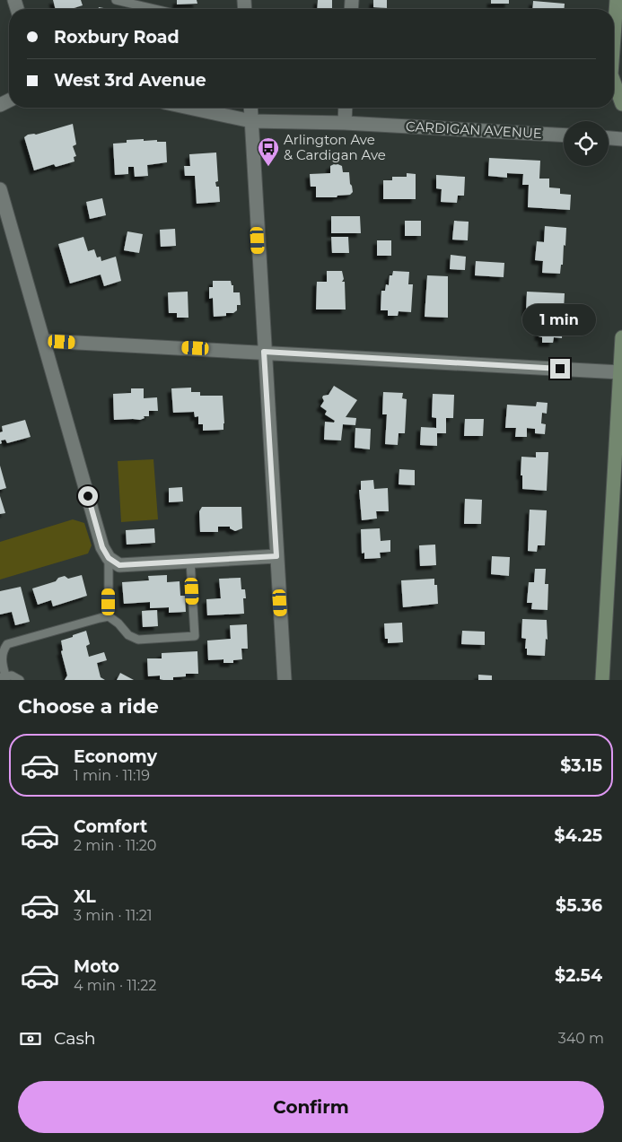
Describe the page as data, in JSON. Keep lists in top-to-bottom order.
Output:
{
  "streets": {
    "street": ["CARDIGAN AVENUE"]
  },
  "places": {
    "bus stop": ["Arlington Ave & Cardigan Ave"]
  },
  "page": {
    "banner": ["Roxbury Road", "West 3rd Avenue"],
    "bubble": "1 min",
    "heading": "Choose a ride",
    "list": [
      {
        "name": "Economy",
        "note": "1 min · 11:19",
        "value": "$3.15"
      },
      {
        "name": "Comfort",
        "note": "2 min · 11:20",
        "value": "$4.25"
      },
      {
        "name": "XL",
        "note": "3 min · 11:21",
        "value": "$5.36"
      },
      {
        "name": "Moto",
        "note": "4 min · 11:22",
        "value": "$2.54"
      }
    ],
    "pay": ["Cash", "340 m"],
    "buttons": "Confirm"
  }
}
